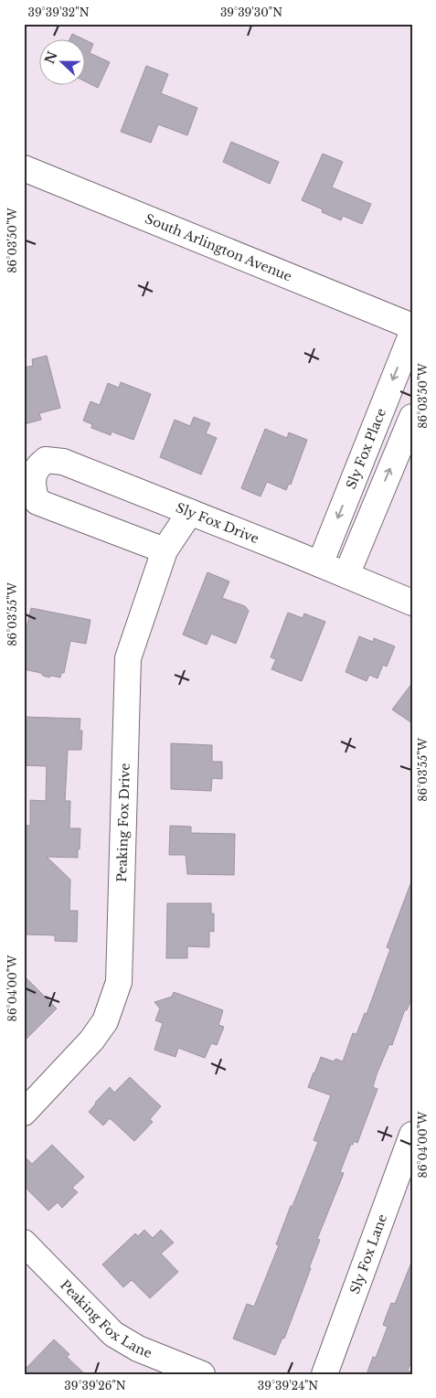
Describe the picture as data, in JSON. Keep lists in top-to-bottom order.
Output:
{
  "streets": {
    "street": [
      "South Arlington Avenue",
      "Sly Fox Place",
      "Sly Fox Drive",
      "Peaking Fox Drive",
      "Sly Fox Lane",
      "Peaking Fox Lane"
    ]
  },
  "crossings": [
    ["Sly Fox Place", "Sly Fox Drive"],
    ["Sly Fox Drive", "Peaking Fox Drive"]
  ],
  "north": "left",
  "coordinates": [
    "39°39'32\"N",
    "39°39'30\"N",
    "86°03'50\"W",
    "86°03'55\"W",
    "86°04'00\"W",
    "39°39'26\"N",
    "39°39'24\"N"
  ]
}
